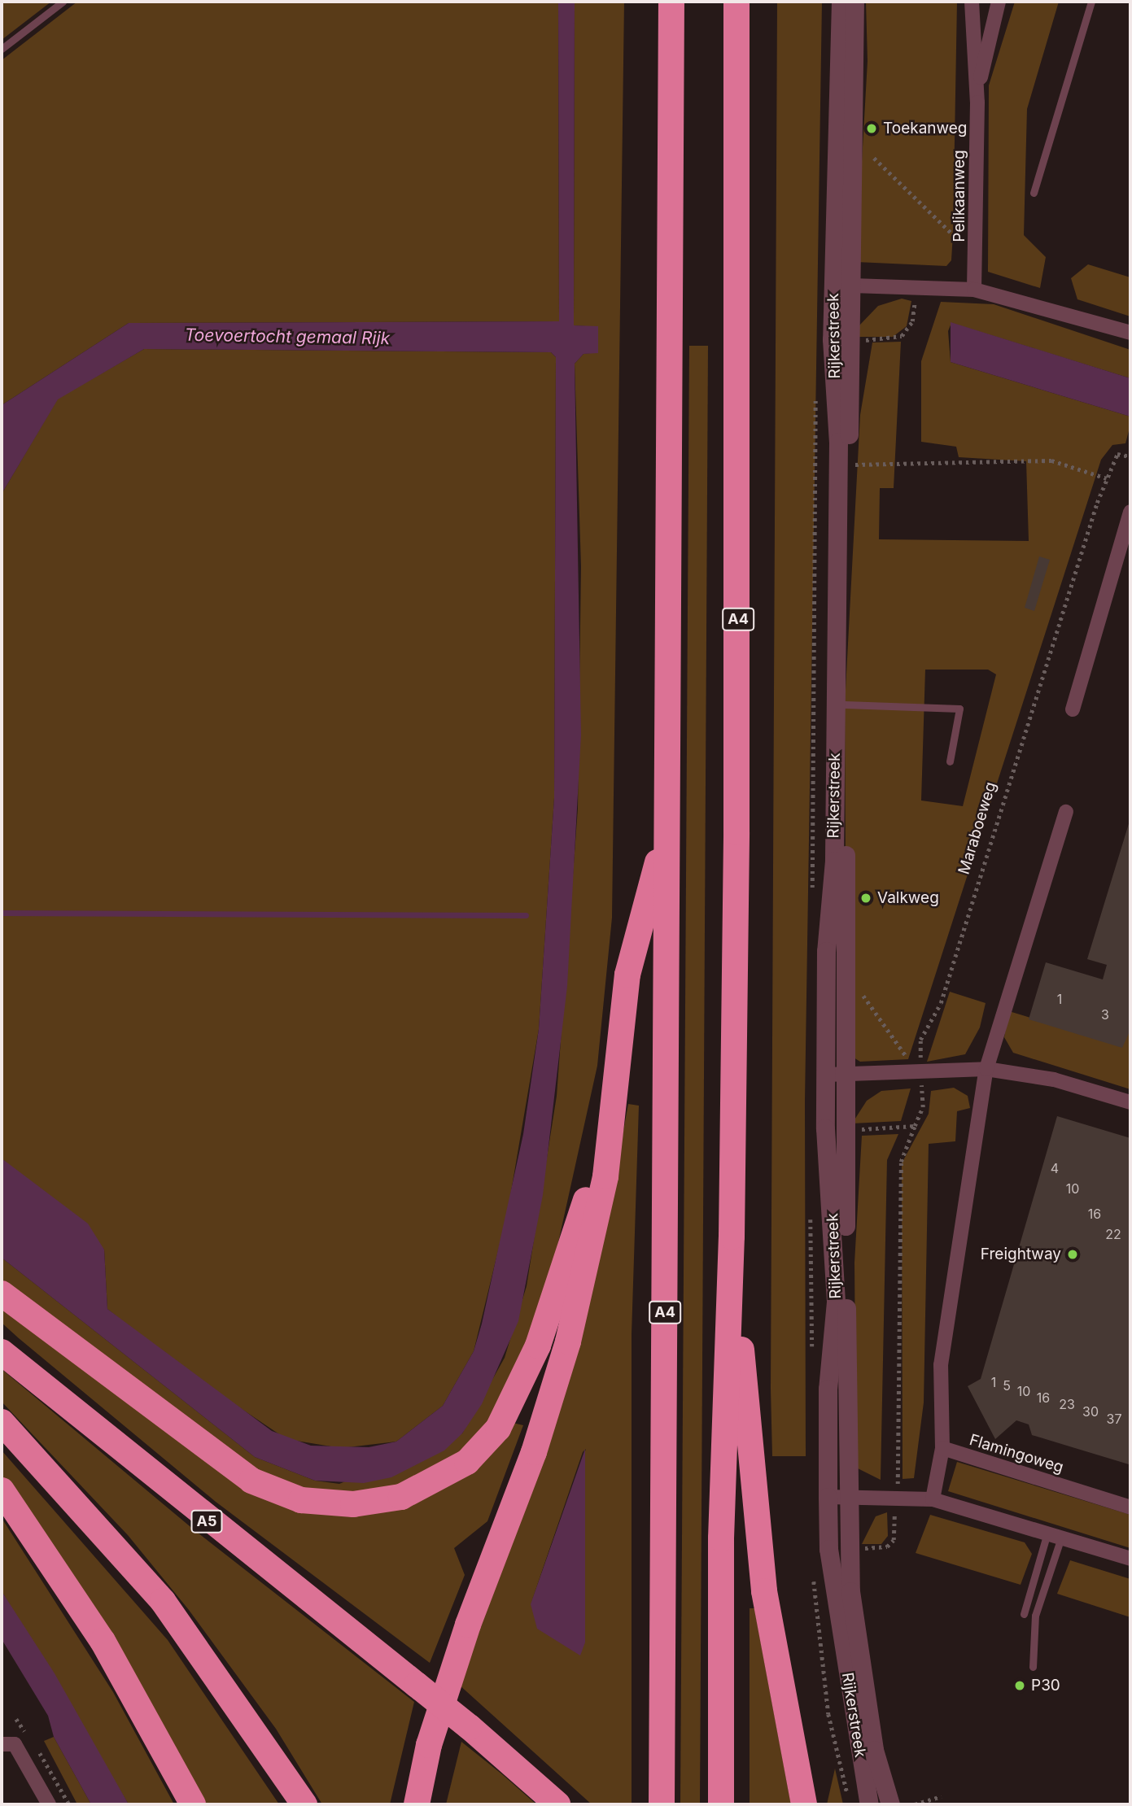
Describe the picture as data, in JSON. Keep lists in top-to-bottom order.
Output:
{
  "streets": {
    "highway": ["A4", "A5"],
    "street": ["Pelikaanweg", "Rijkerstreek", "Flamingoweg"],
    "path": ["Maraboeweg"]
  },
  "water": ["Toevoertocht gemaal Rijk"],
  "places": [
    "Toekanweg",
    "Valkweg",
    "Freightway",
    "P30"
  ],
  "house_numbers": [
    "1",
    "3",
    "4",
    "10",
    "16",
    "22",
    "1",
    "5",
    "10",
    "16",
    "23",
    "30",
    "37"
  ]
}
